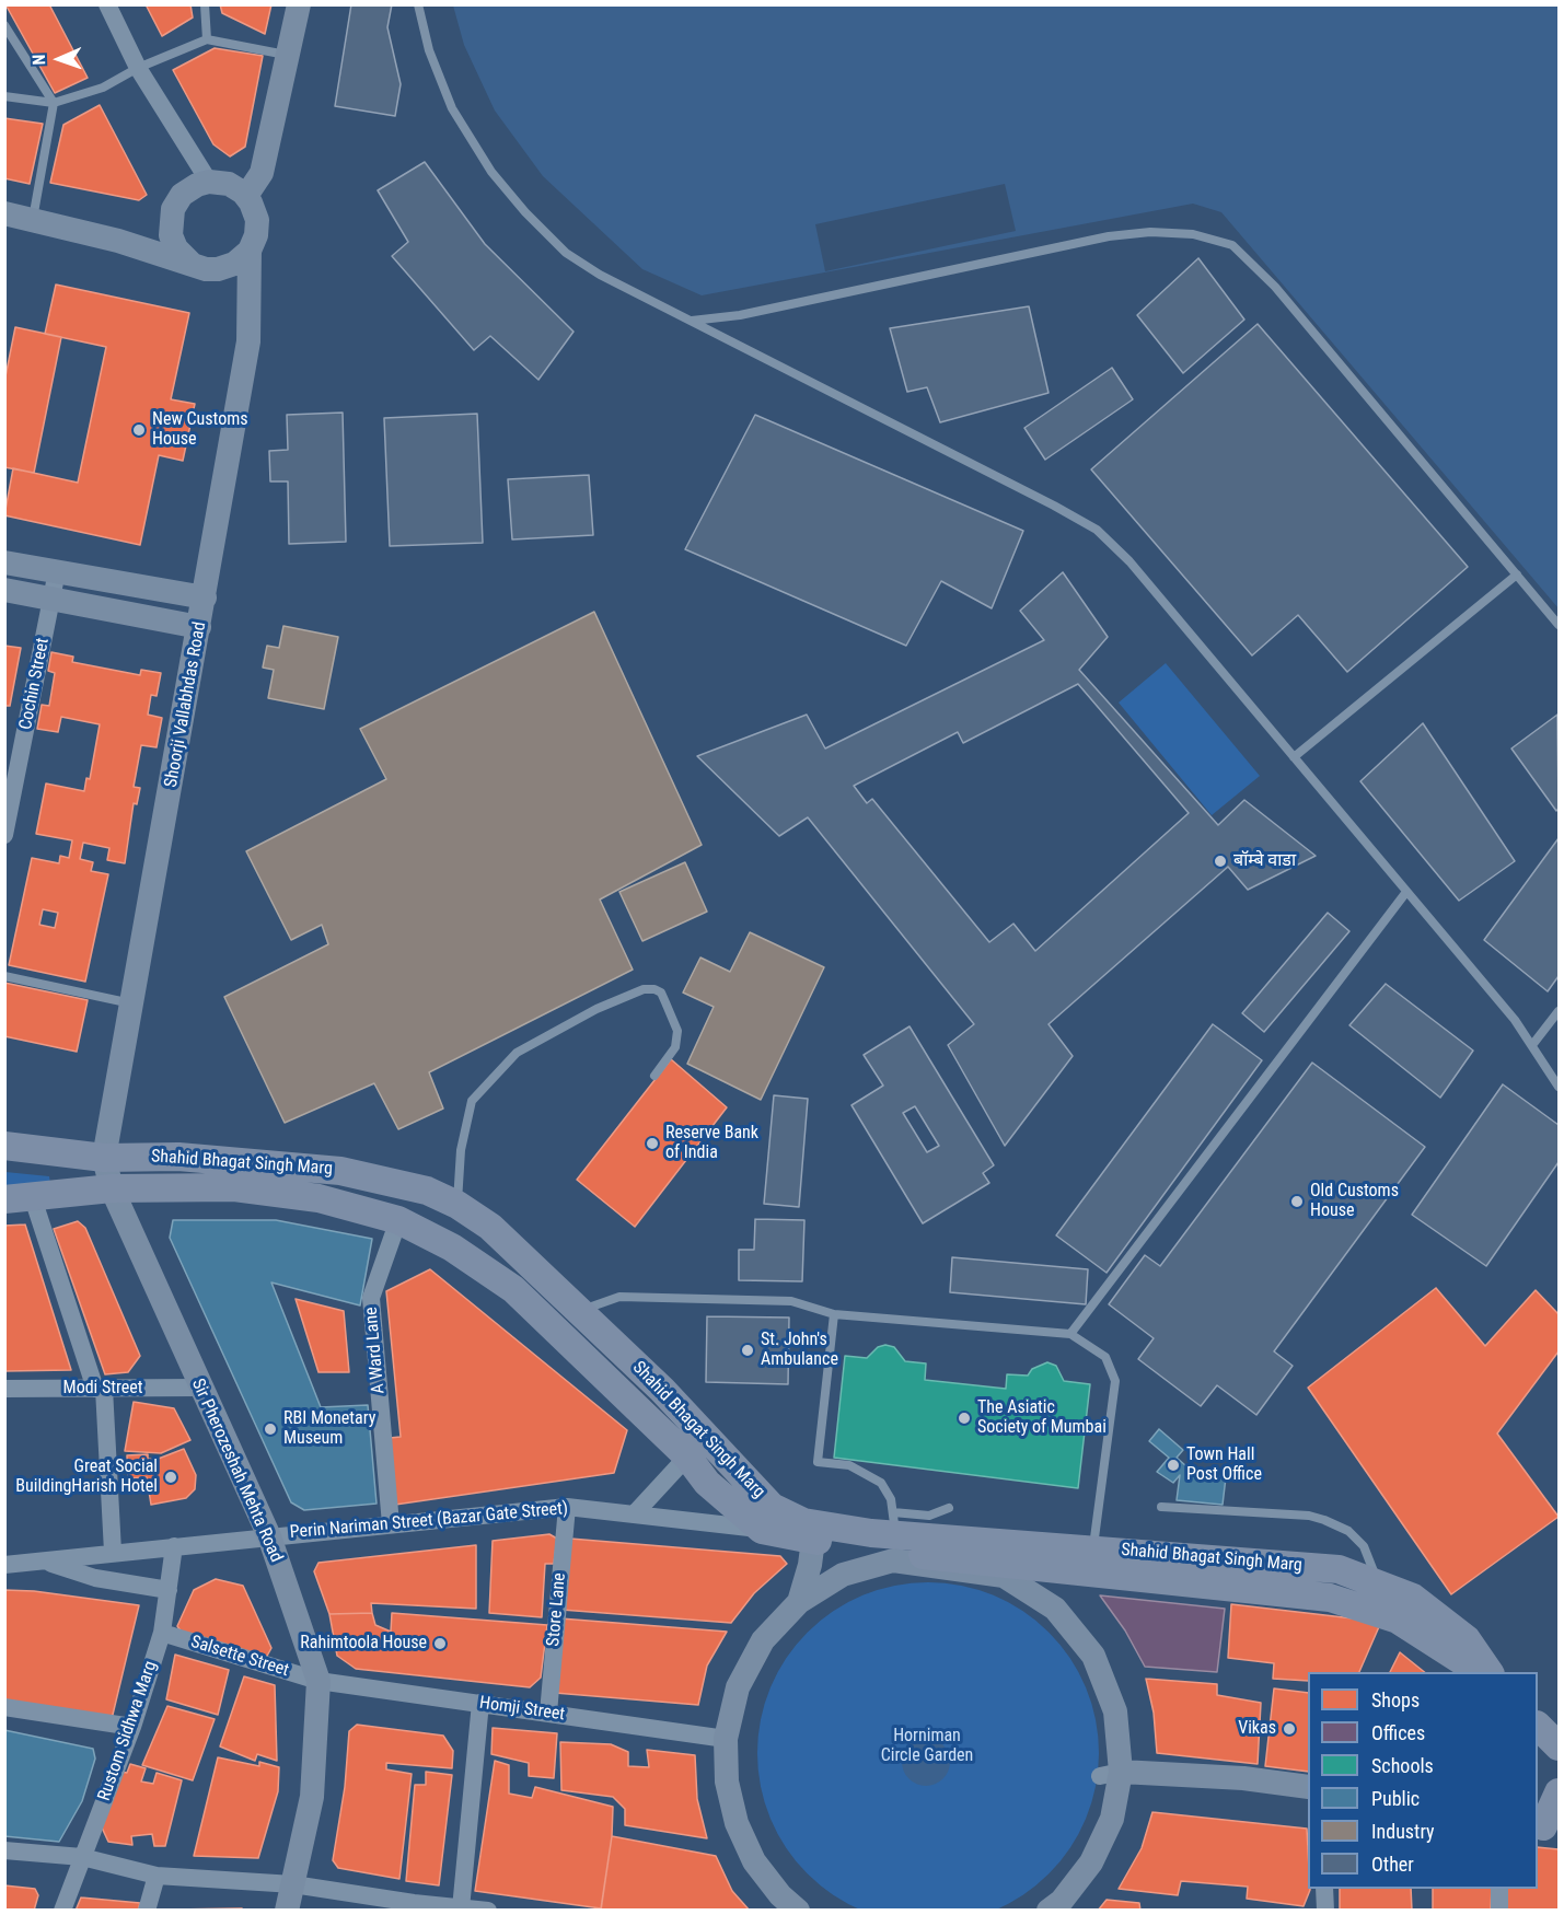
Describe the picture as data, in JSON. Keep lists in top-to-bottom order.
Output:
{
  "streets": {
    "main road": ["Shahid Bhagat Singh Marg"],
    "street": [
      "Cochin Street",
      "Shoorji Vallabhdas Road",
      "A Ward Lane",
      "Modi Street",
      "Sir Pherozeshah Mehta Road",
      "Perin Nariman Street (Bazar Gate Street)",
      "Store Lane",
      "Salsette Street",
      "Homji Street",
      "Rustom Sidhwa Marg"
    ]
  },
  "crossings": [
    ["Shoorji Vallabhdas Road", "Shahid Bhagat Singh Marg"],
    ["Shoorji Vallabhdas Road", "Sir Pherozeshah Mehta Road"],
    ["Shahid Bhagat Singh Marg", "A Ward Lane"],
    ["Shahid Bhagat Singh Marg", "Sir Pherozeshah Mehta Road"],
    ["Shahid Bhagat Singh Marg", "Perin Nariman Street (Bazar Gate Street)"],
    ["A Ward Lane", "Perin Nariman Street (Bazar Gate Street)"],
    ["Modi Street", "Sir Pherozeshah Mehta Road"],
    ["Sir Pherozeshah Mehta Road", "Perin Nariman Street (Bazar Gate Street)"],
    ["Sir Pherozeshah Mehta Road", "Salsette Street"],
    ["Sir Pherozeshah Mehta Road", "Homji Street"],
    ["Perin Nariman Street (Bazar Gate Street)", "Store Lane"],
    ["Perin Nariman Street (Bazar Gate Street)", "Rustom Sidhwa Marg"],
    ["Store Lane", "Homji Street"],
    ["Salsette Street", "Homji Street"],
    ["Salsette Street", "Rustom Sidhwa Marg"]
  ],
  "parks": ["Horniman Circle Garden"],
  "places": [
    "New Customs House",
    "बॉम्बे वाडा",
    "Reserve Bank of India",
    "Old Customs House",
    "St. John's Ambulance",
    "The Asiatic Society of Mumbai",
    "RBI Monetary Museum",
    "Town Hall Post Office",
    "Great Social BuildingHarish Hotel",
    "Rahimtoola House",
    "Vikas"
  ],
  "legend": [
    "Shops",
    "Offices",
    "Schools",
    "Public",
    "Industry",
    "Other"
  ],
  "north": "left"
}
